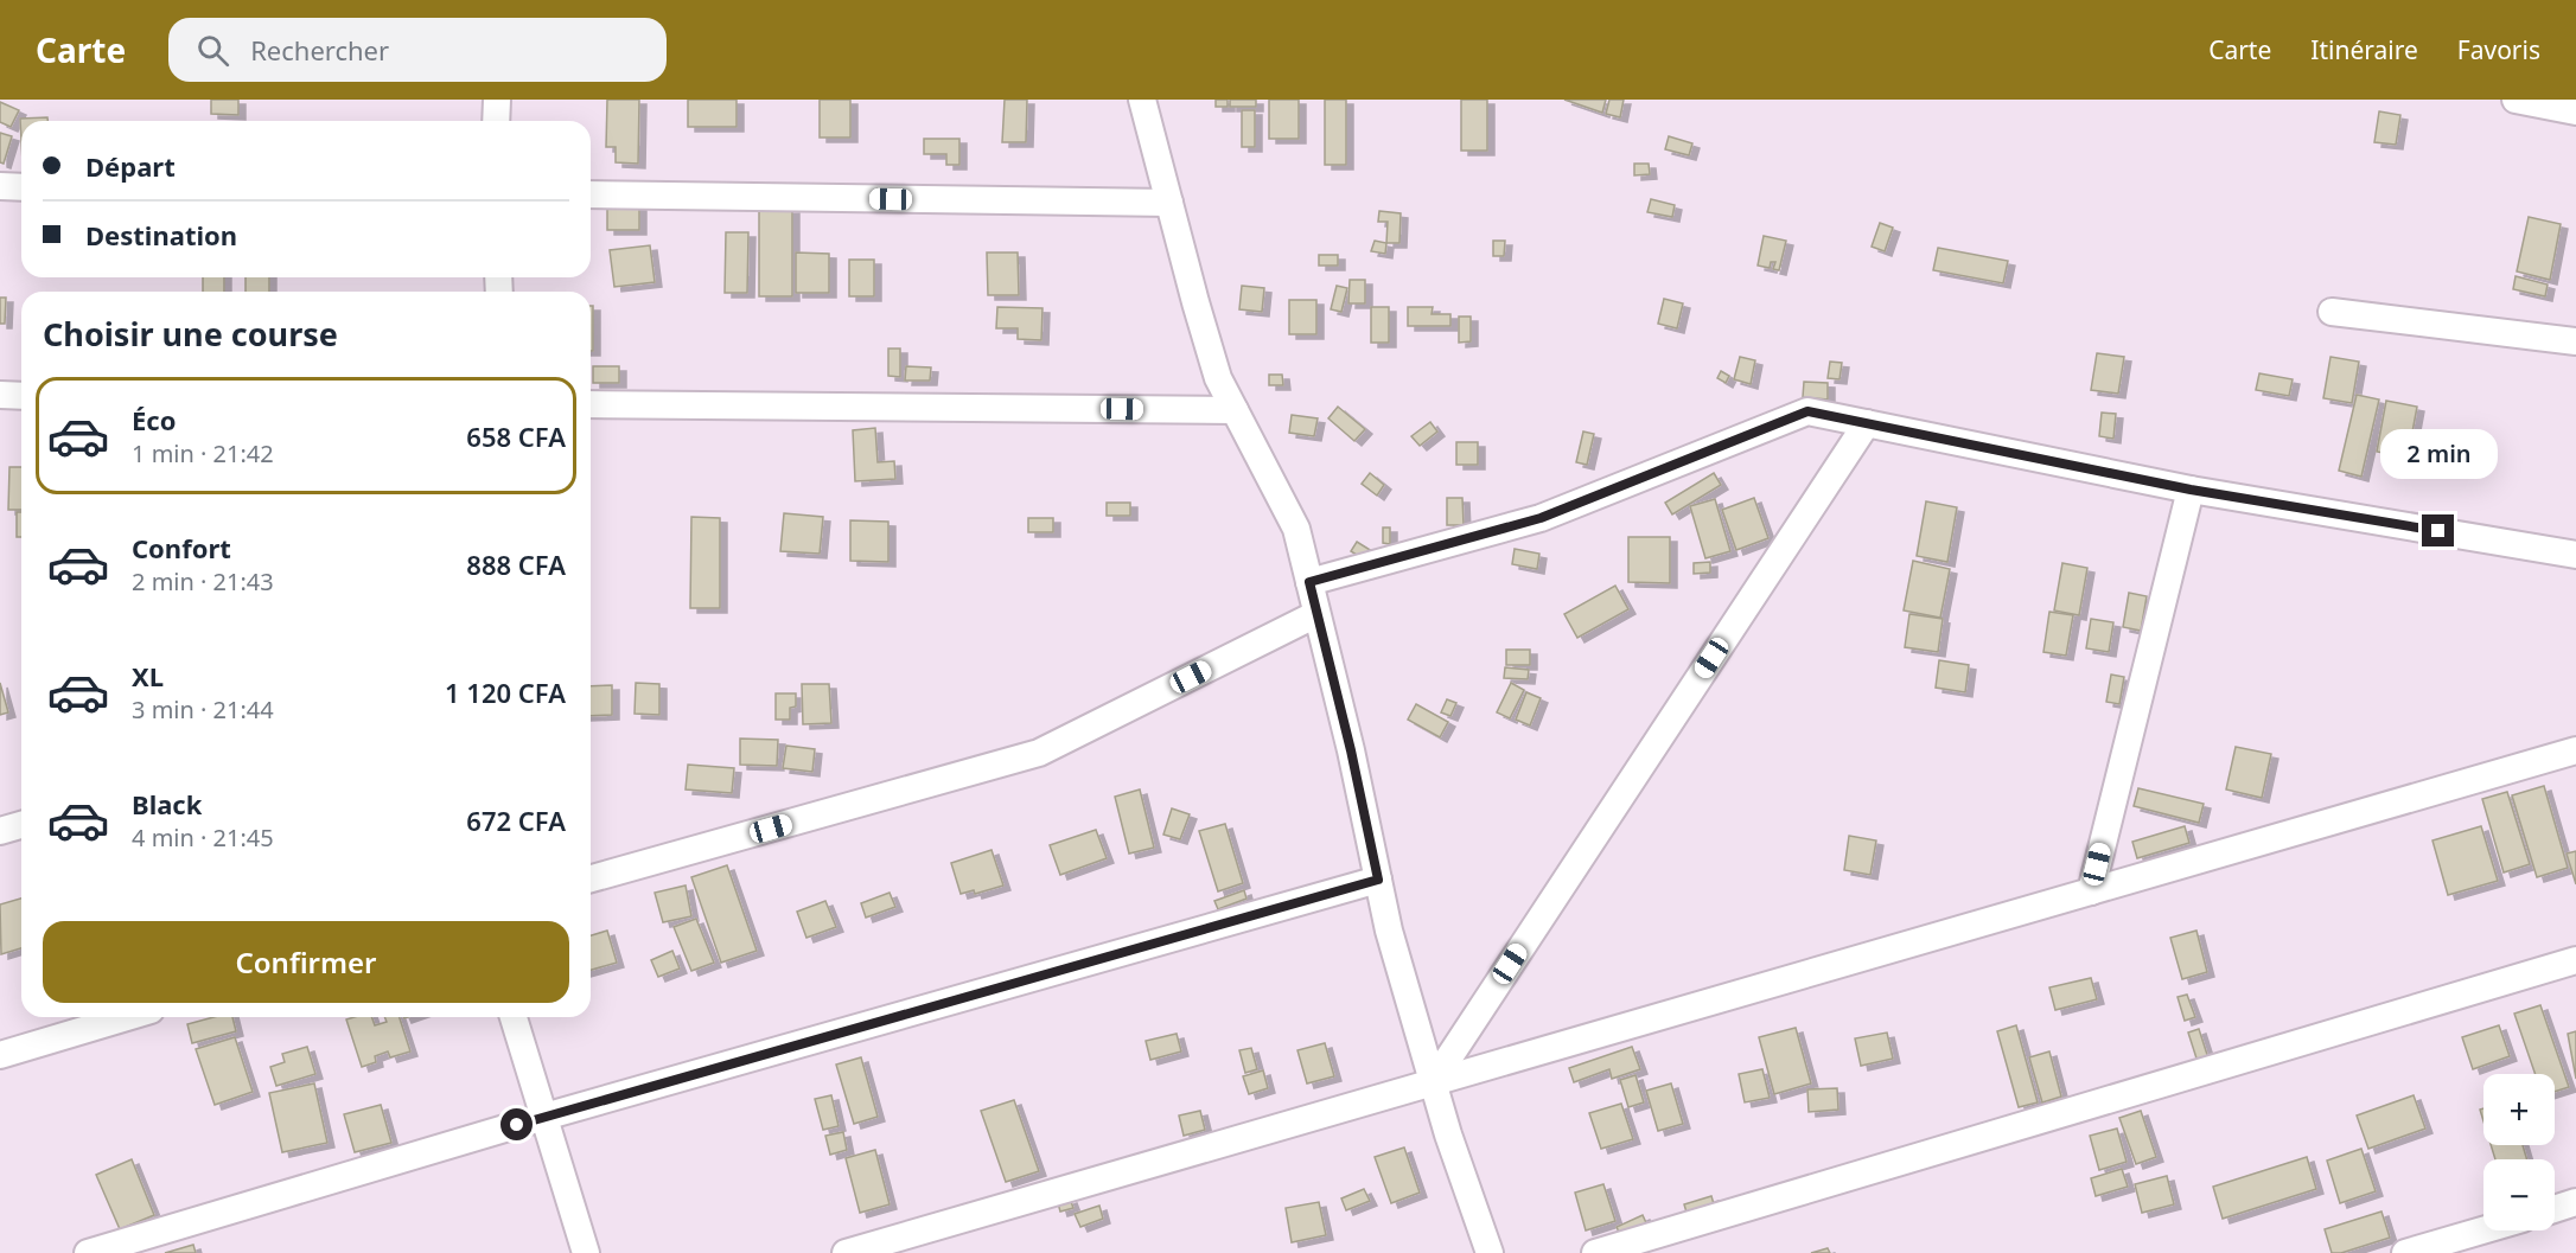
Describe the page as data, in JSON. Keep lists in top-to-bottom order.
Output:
{
  "page": {
    "header": "Carte",
    "search": "Rechercher",
    "nav": ["Carte", "Itinéraire", "Favoris"],
    "banner": ["Départ", "Destination"],
    "heading": "Choisir une course",
    "list": [
      {
        "name": "Éco",
        "note": "1 min · 21:42",
        "value": "658 CFA"
      },
      {
        "name": "Confort",
        "note": "2 min · 21:43",
        "value": "888 CFA"
      },
      {
        "name": "XL",
        "note": "3 min · 21:44",
        "value": "1 120 CFA"
      },
      {
        "name": "Black",
        "note": "4 min · 21:45",
        "value": "672 CFA"
      }
    ],
    "bubble": "2 min",
    "buttons": "Confirmer",
    "map_buttons": ["+", "−"]
  }
}
